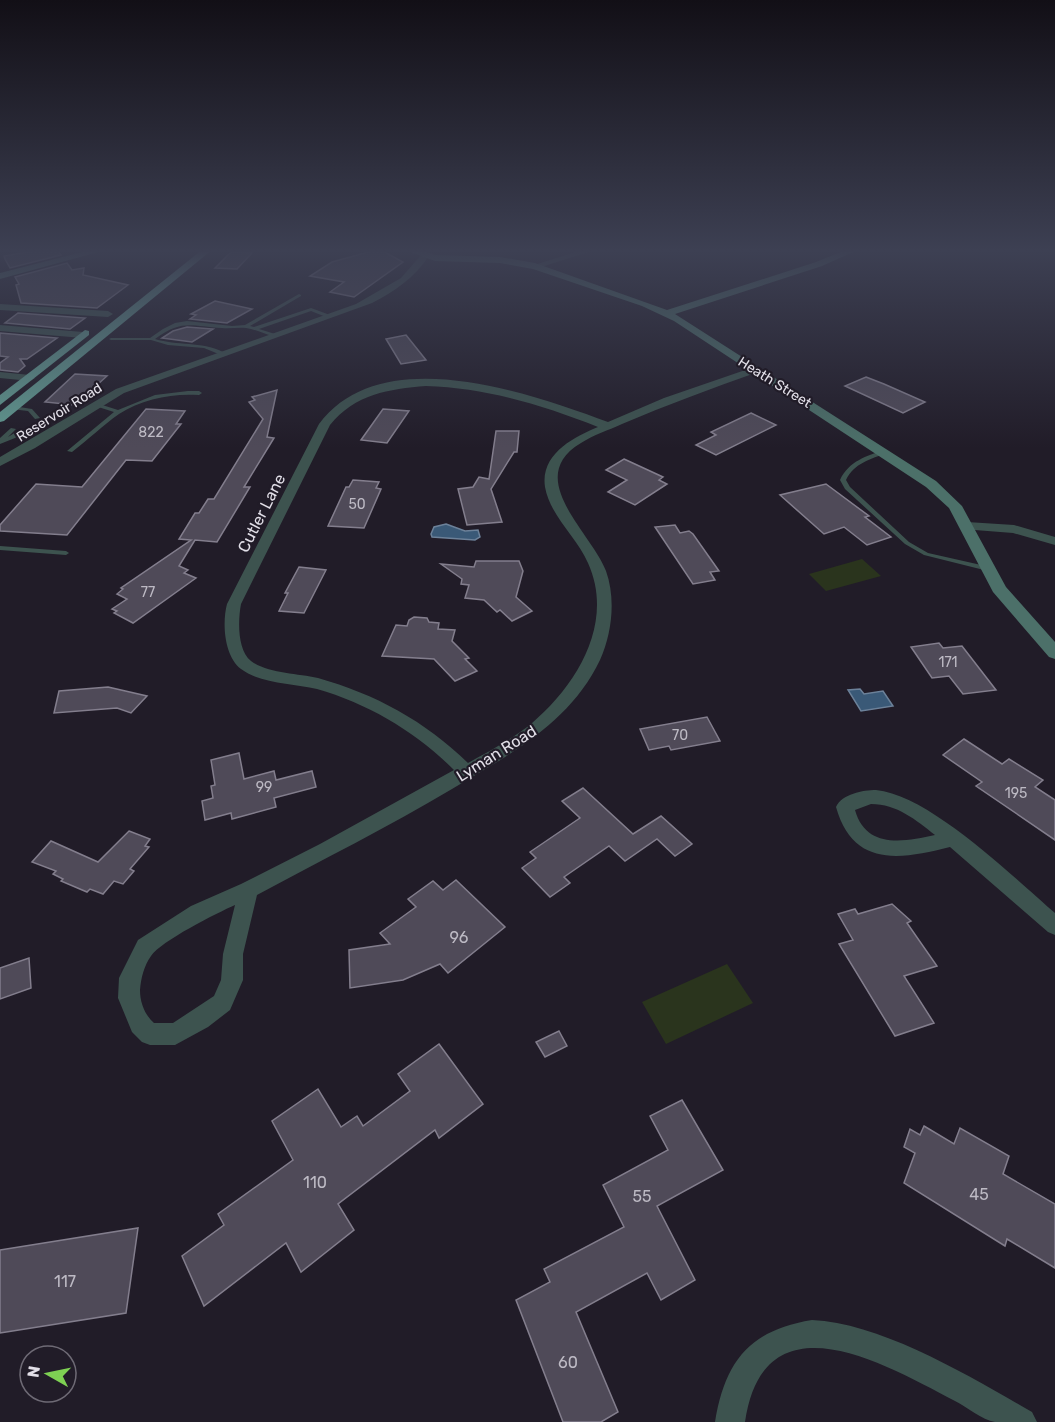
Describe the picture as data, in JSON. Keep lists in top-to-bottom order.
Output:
{
  "streets": {
    "street": [
      "Heath Street",
      "Reservoir Road",
      "Cutler Lane",
      "Lyman Road"
    ]
  },
  "crossings": [
    ["Heath Street", "Lyman Road"],
    ["Cutler Lane", "Lyman Road"]
  ],
  "house_numbers": [
    "822",
    "50",
    "77",
    "171",
    "70",
    "99",
    "195",
    "96",
    "110",
    "45",
    "55",
    "117",
    "60"
  ],
  "north": "left"
}
